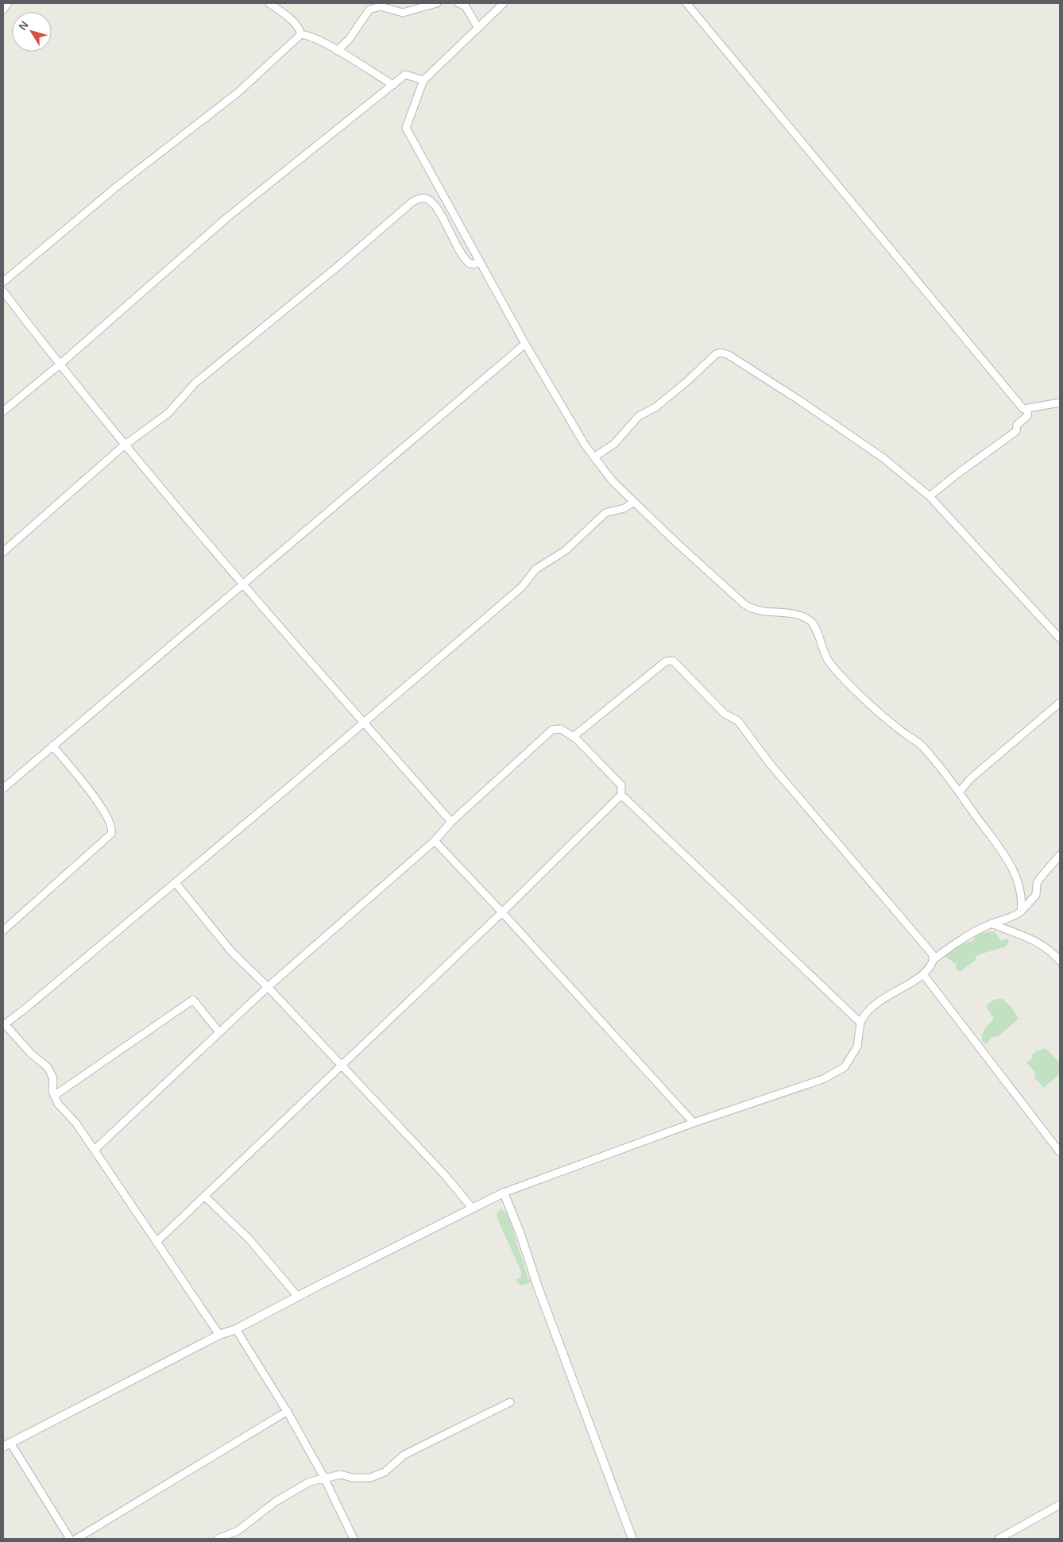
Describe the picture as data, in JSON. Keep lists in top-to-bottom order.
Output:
{
  "north": "top left"
}
